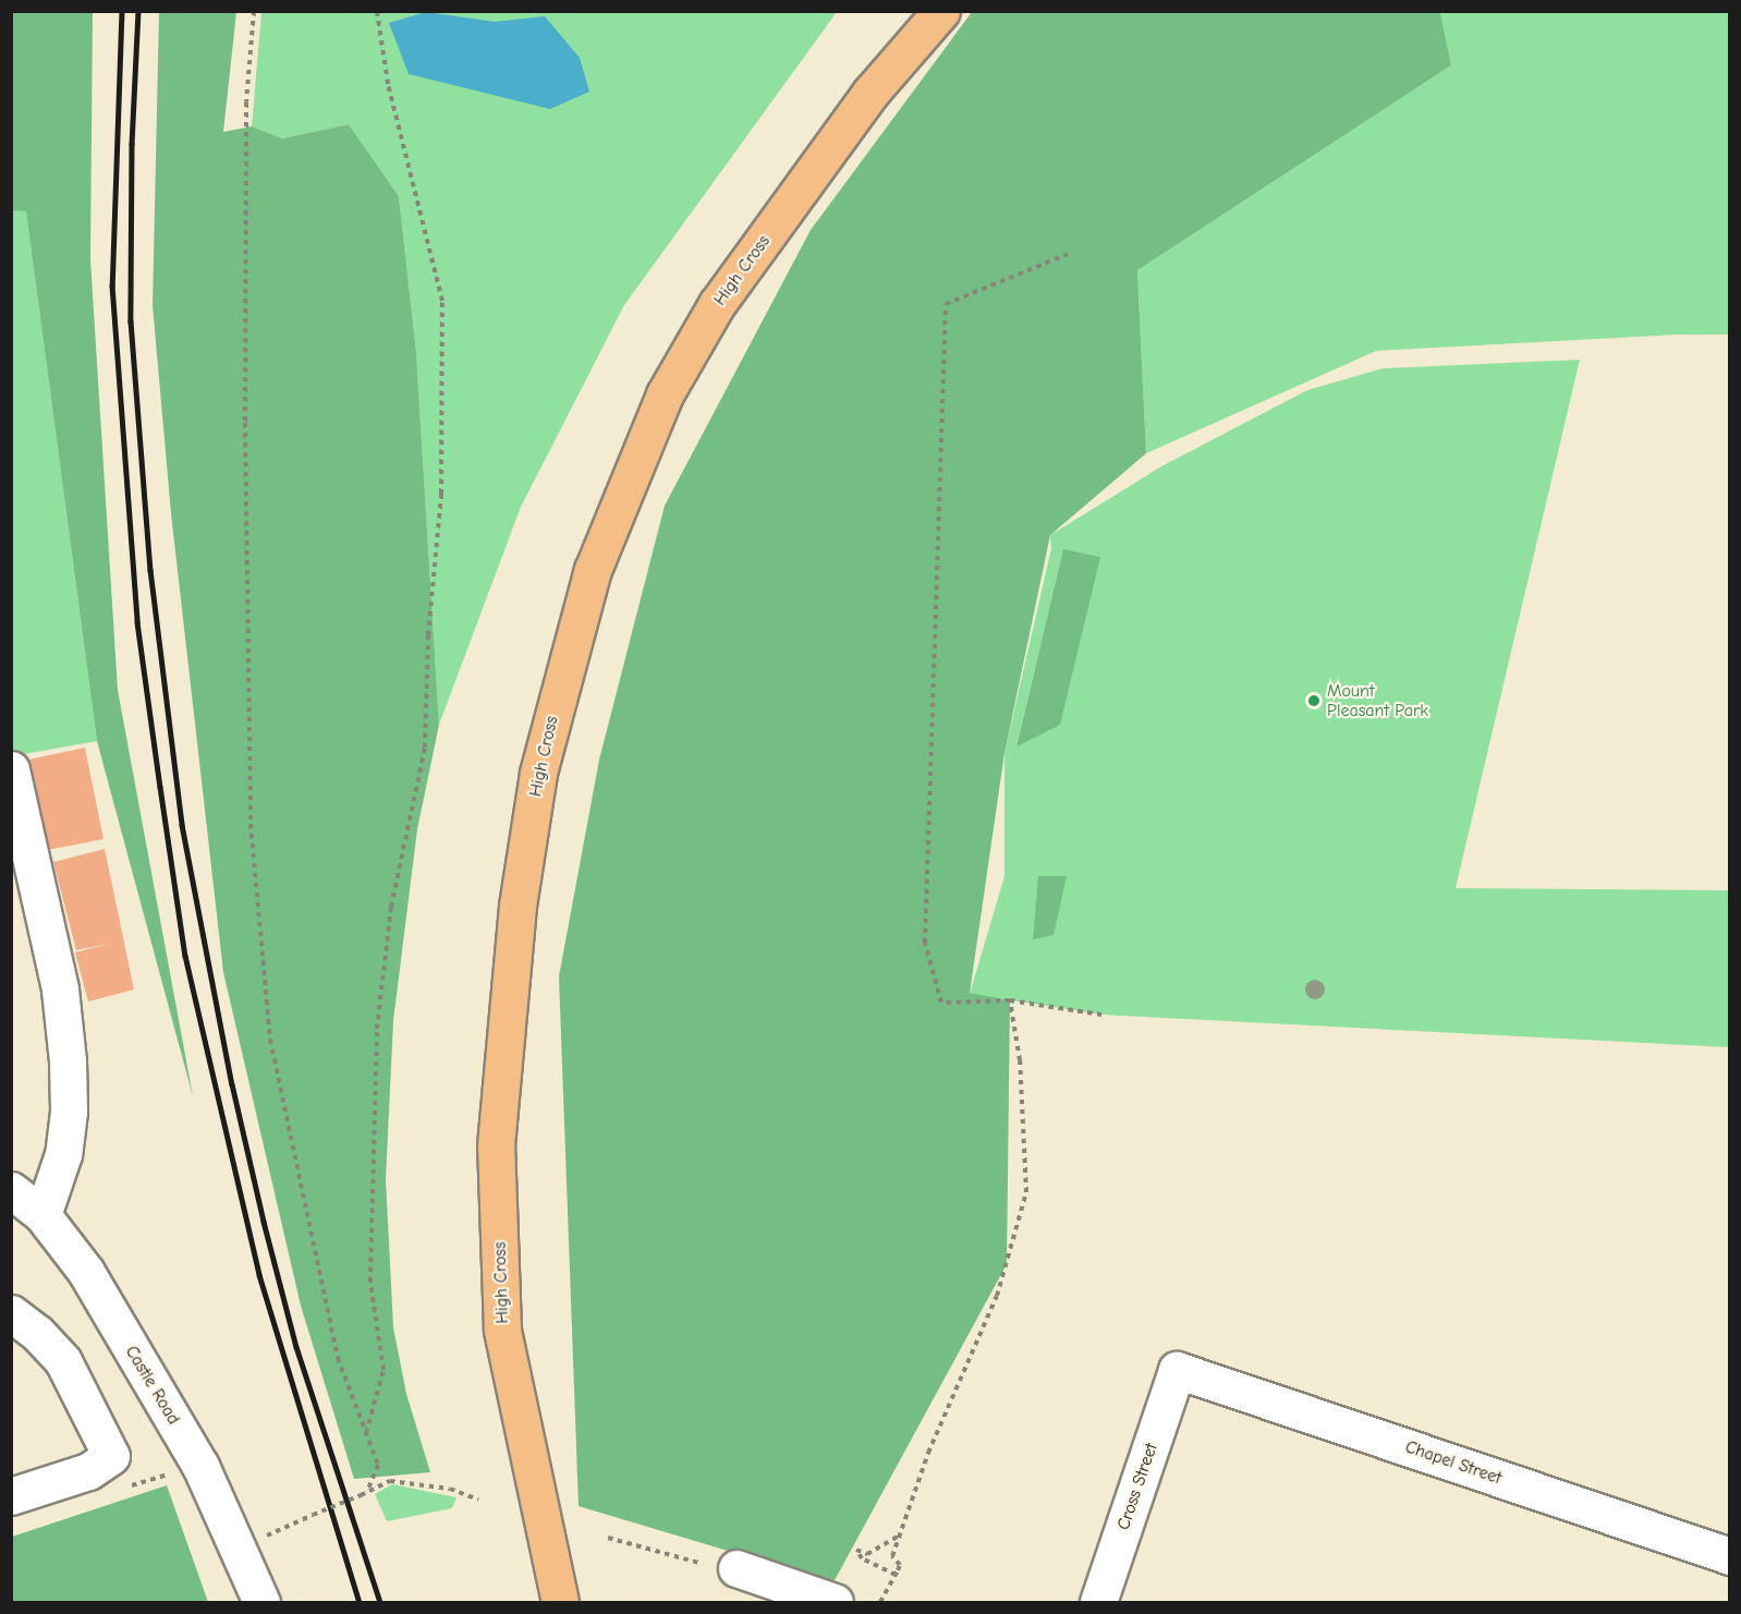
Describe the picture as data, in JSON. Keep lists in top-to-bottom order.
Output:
{
  "streets": {
    "highway": ["High Cross"],
    "street": ["Castle Road", "Chapel Street", "Cross Street"]
  },
  "crossings": [
    ["Chapel Street", "Cross Street"]
  ],
  "places": ["Mount Pleasant Park"]
}
